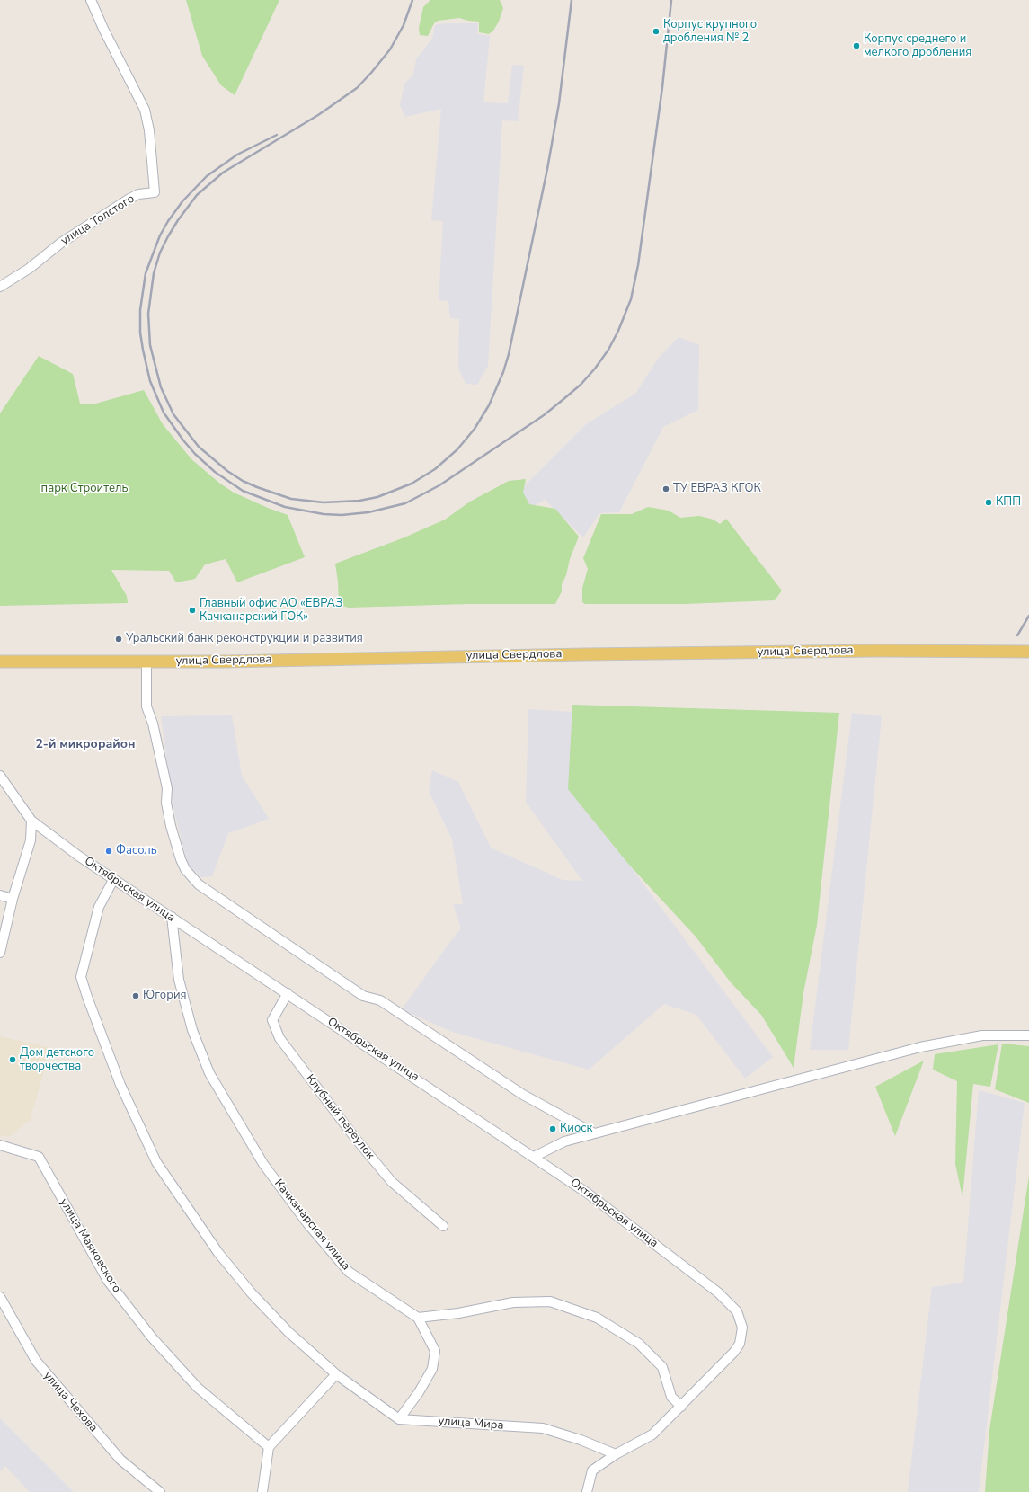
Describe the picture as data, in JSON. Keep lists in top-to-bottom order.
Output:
{
  "streets": {
    "main road": ["улица Свердлова"],
    "street": [
      "улица Толстого",
      "Октябрьская улица",
      "Клубный переулок",
      "Качканарская улица",
      "улица Маяковского",
      "улица Чехова",
      "улица Мира"
    ]
  },
  "crossings": [
    ["Октябрьская улица", "Клубный переулок"],
    ["Октябрьская улица", "Качканарская улица"]
  ],
  "districts": ["2-й микрорайон"],
  "parks": ["парк Строитель"],
  "places": [
    "Корпус крупного дробления № 2",
    "Корпус среднего и мелкого дробления",
    "ТУ ЕВРАЗ КГОК",
    "КПП",
    "Главный офис АО «ЕВРАЗ Качканарский ГОК»",
    "Уральский банк реконструкции и развития",
    "Фасоль",
    "Югория",
    "Дом детского творчества",
    "Киоск"
  ]
}
